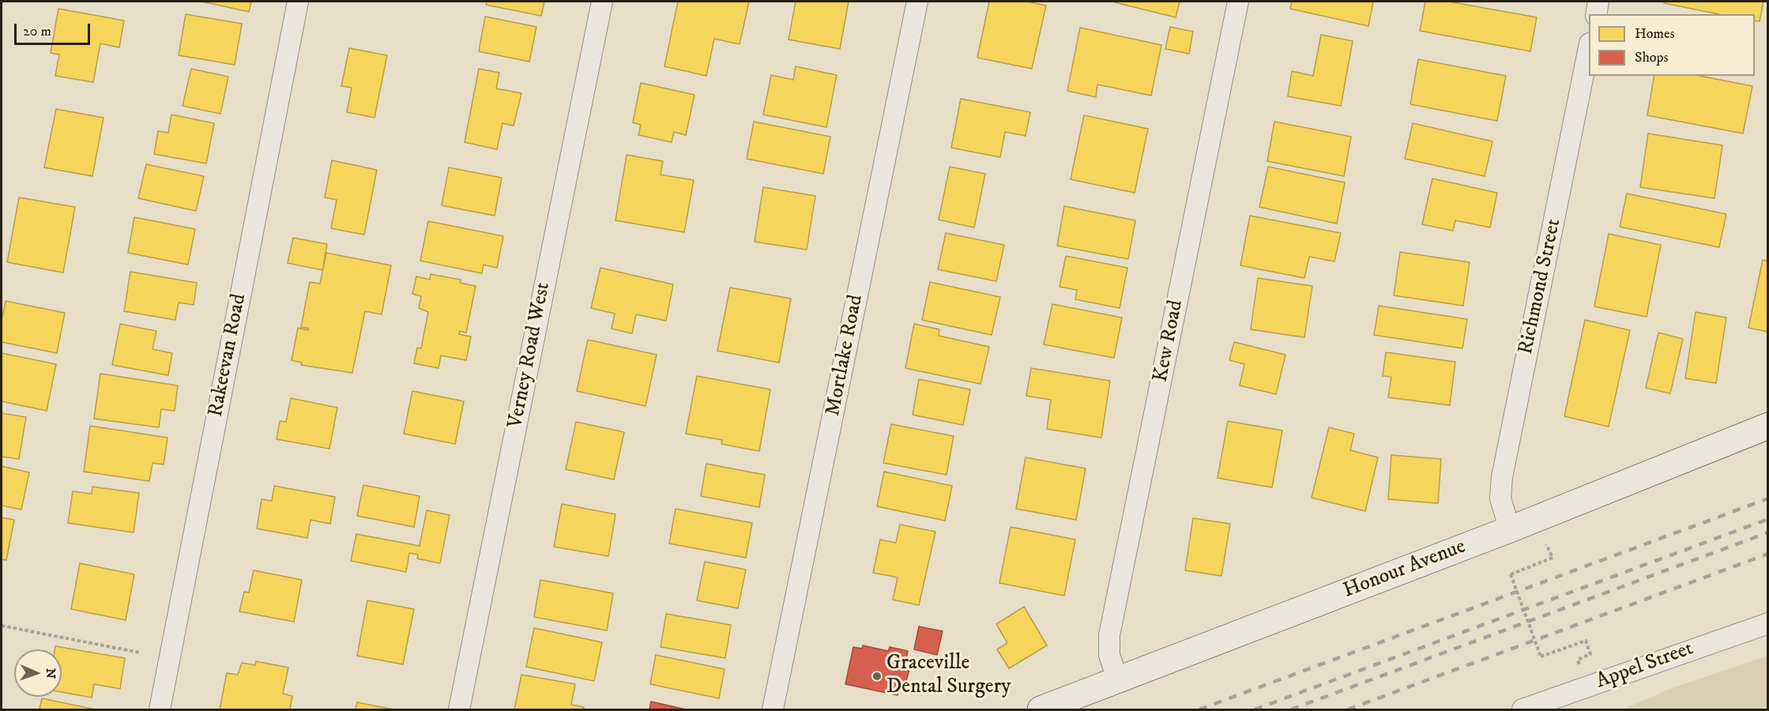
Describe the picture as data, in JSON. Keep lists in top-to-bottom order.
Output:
{
  "streets": {
    "main road": ["Honour Avenue"],
    "street": [
      "Richmond Street",
      "Kew Road",
      "Rakeevan Road",
      "Verney Road West",
      "Mortlake Road",
      "Appel Street"
    ]
  },
  "crossings": [
    ["Richmond Street", "Honour Avenue"],
    ["Kew Road", "Honour Avenue"]
  ],
  "places": ["Graceville Dental Surgery"],
  "legend": ["Homes", "Shops"],
  "scale_bar": "20 m",
  "north": "right"
}
